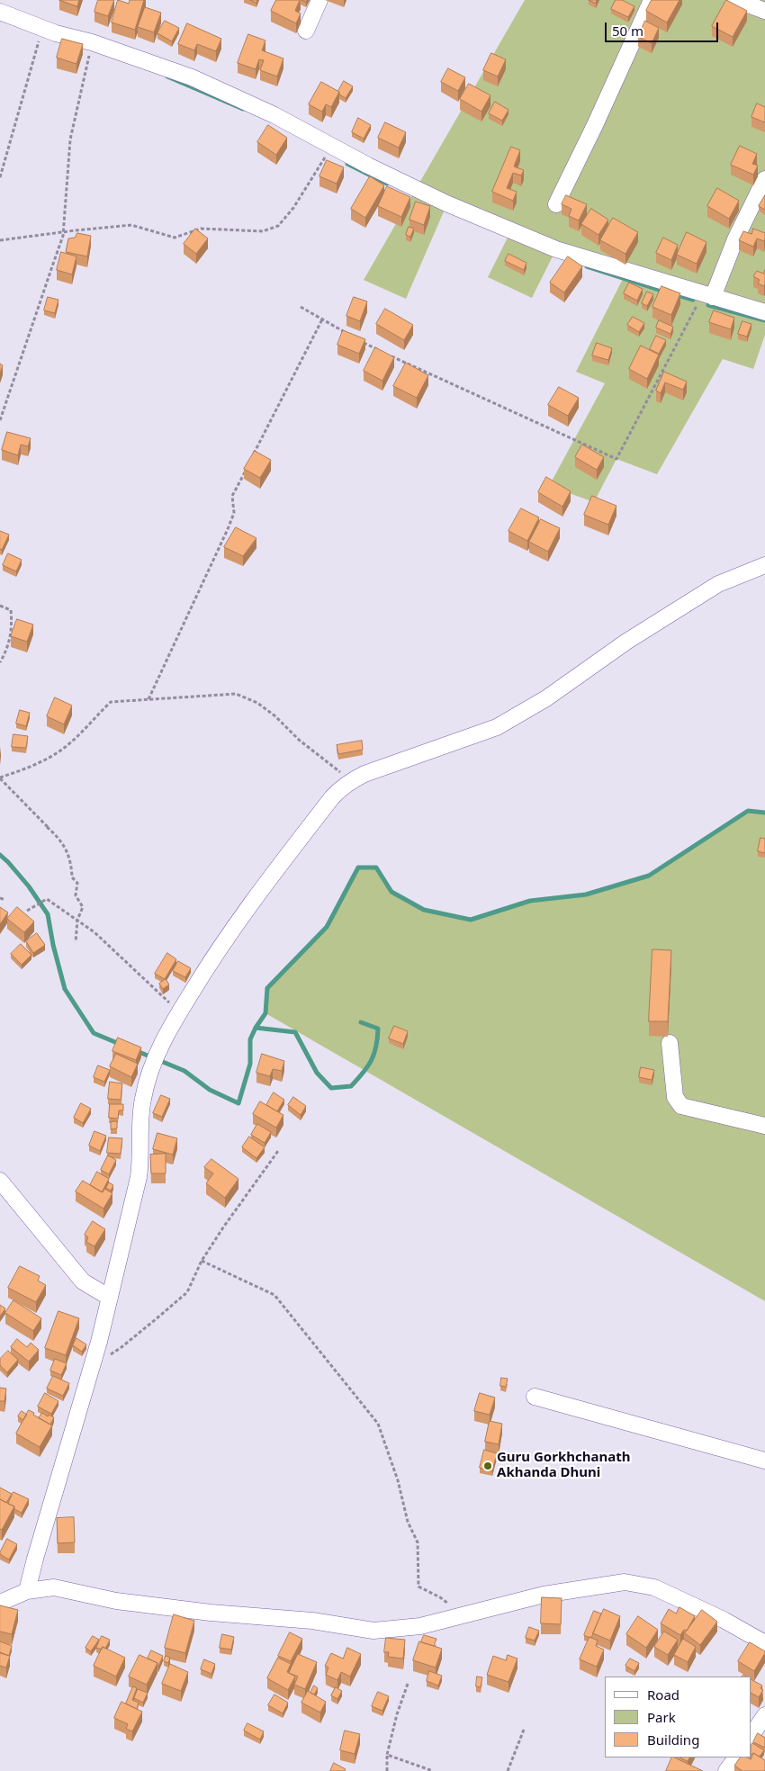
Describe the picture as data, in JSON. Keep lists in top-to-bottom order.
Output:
{
  "places": ["Guru Gorkhchanath Akhanda Dhuni"],
  "legend": ["Road", "Park", "Building"],
  "scale_bar": "50 m"
}
